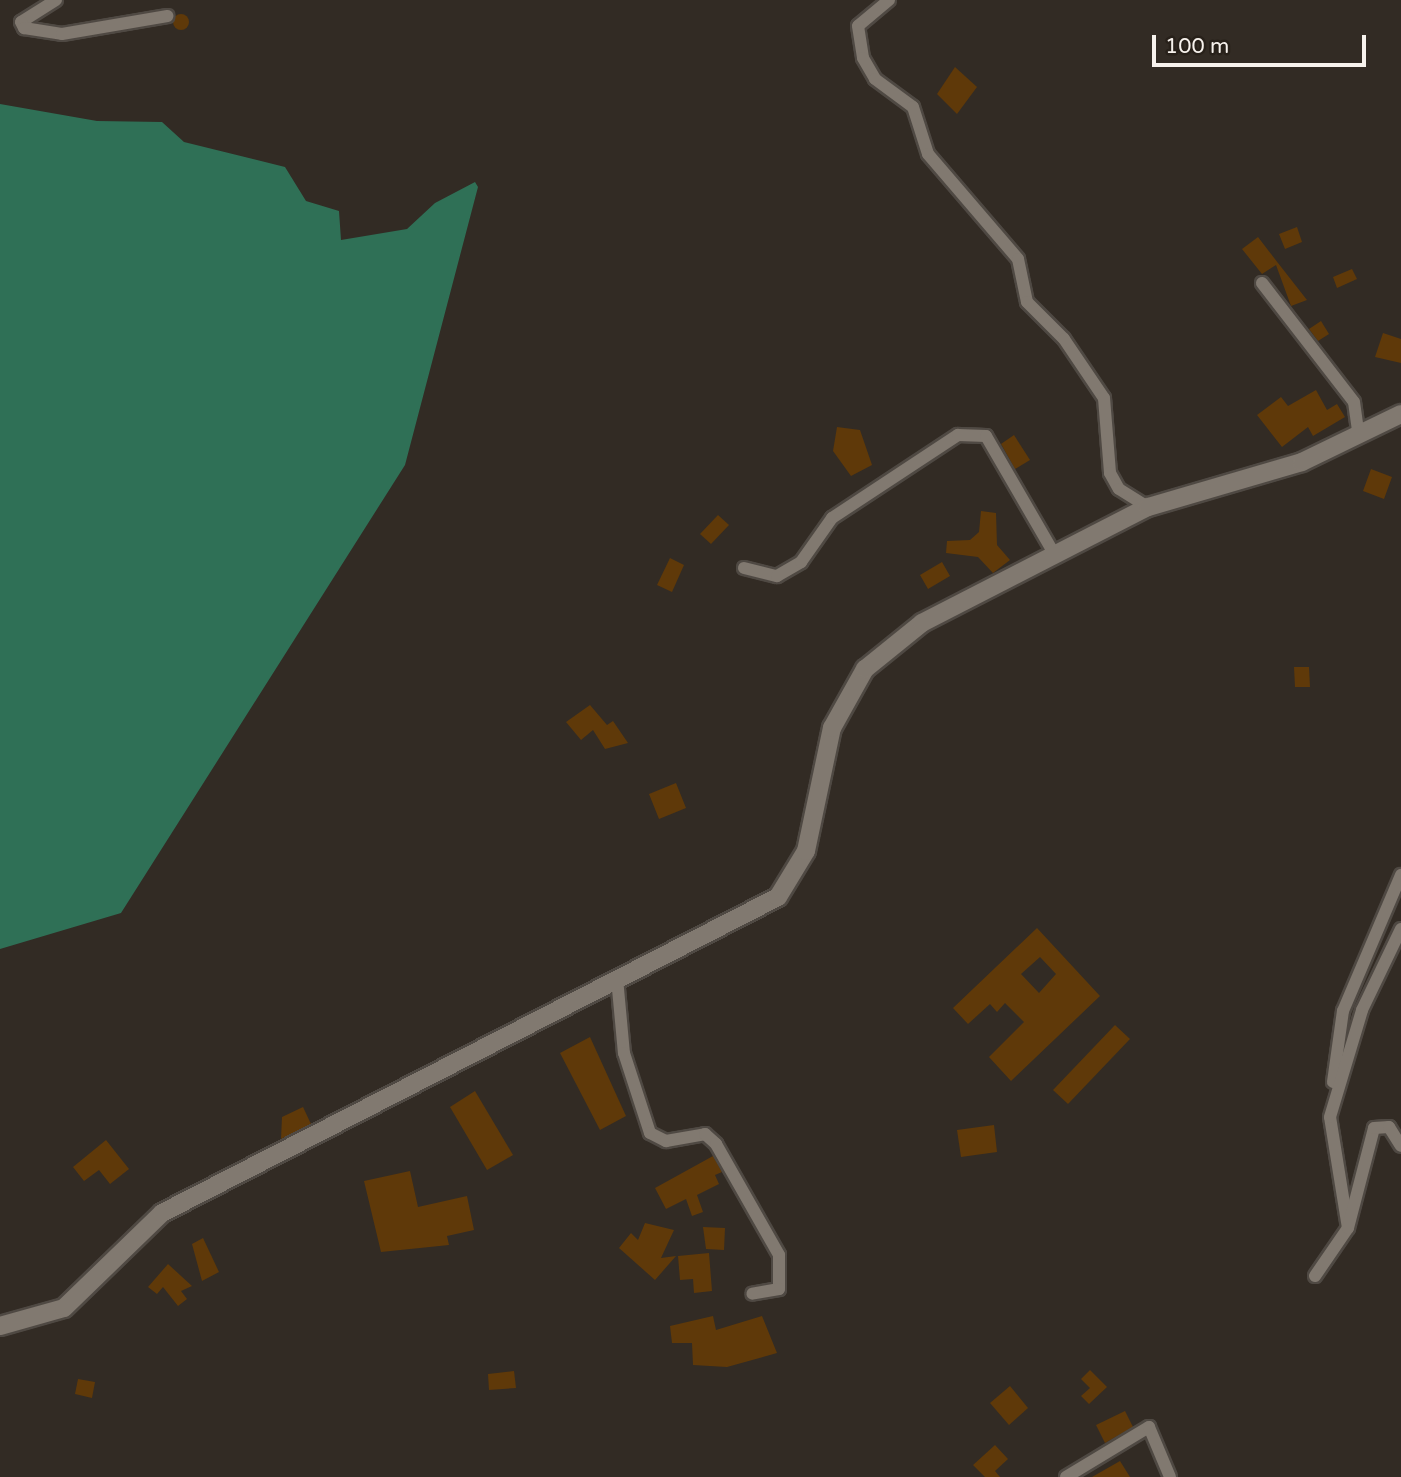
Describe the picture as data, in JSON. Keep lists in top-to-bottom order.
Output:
{
  "scale_bar": "100 m"
}
